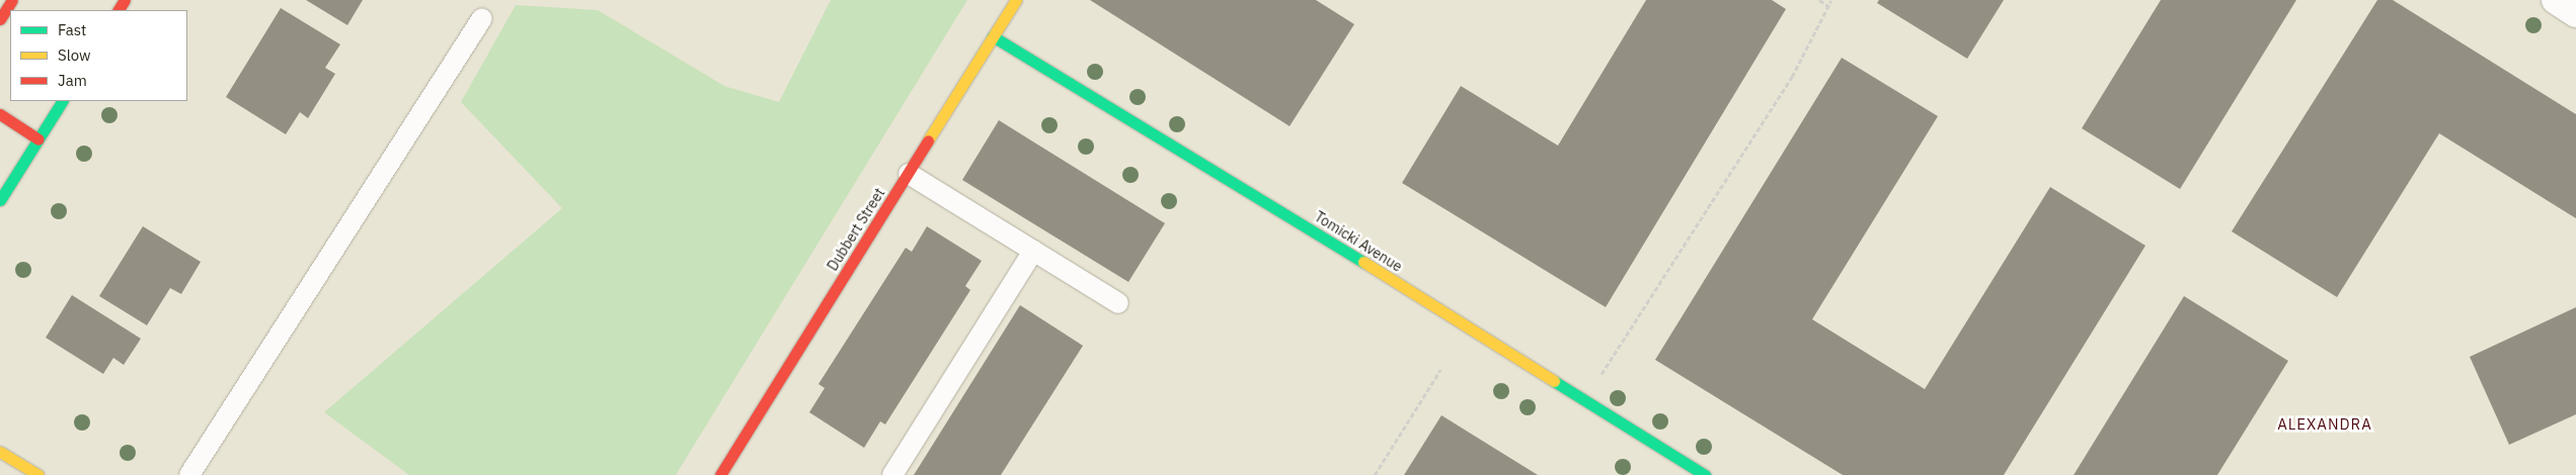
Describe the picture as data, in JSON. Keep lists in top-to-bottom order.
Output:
{
  "streets": {
    "street": ["Dubbert Street", "Tomicki Avenue"]
  },
  "crossings": [
    ["Dubbert Street", "Tomicki Avenue"]
  ],
  "districts": ["ALEXANDRA"],
  "legend": ["Fast", "Slow", "Jam"]
}
